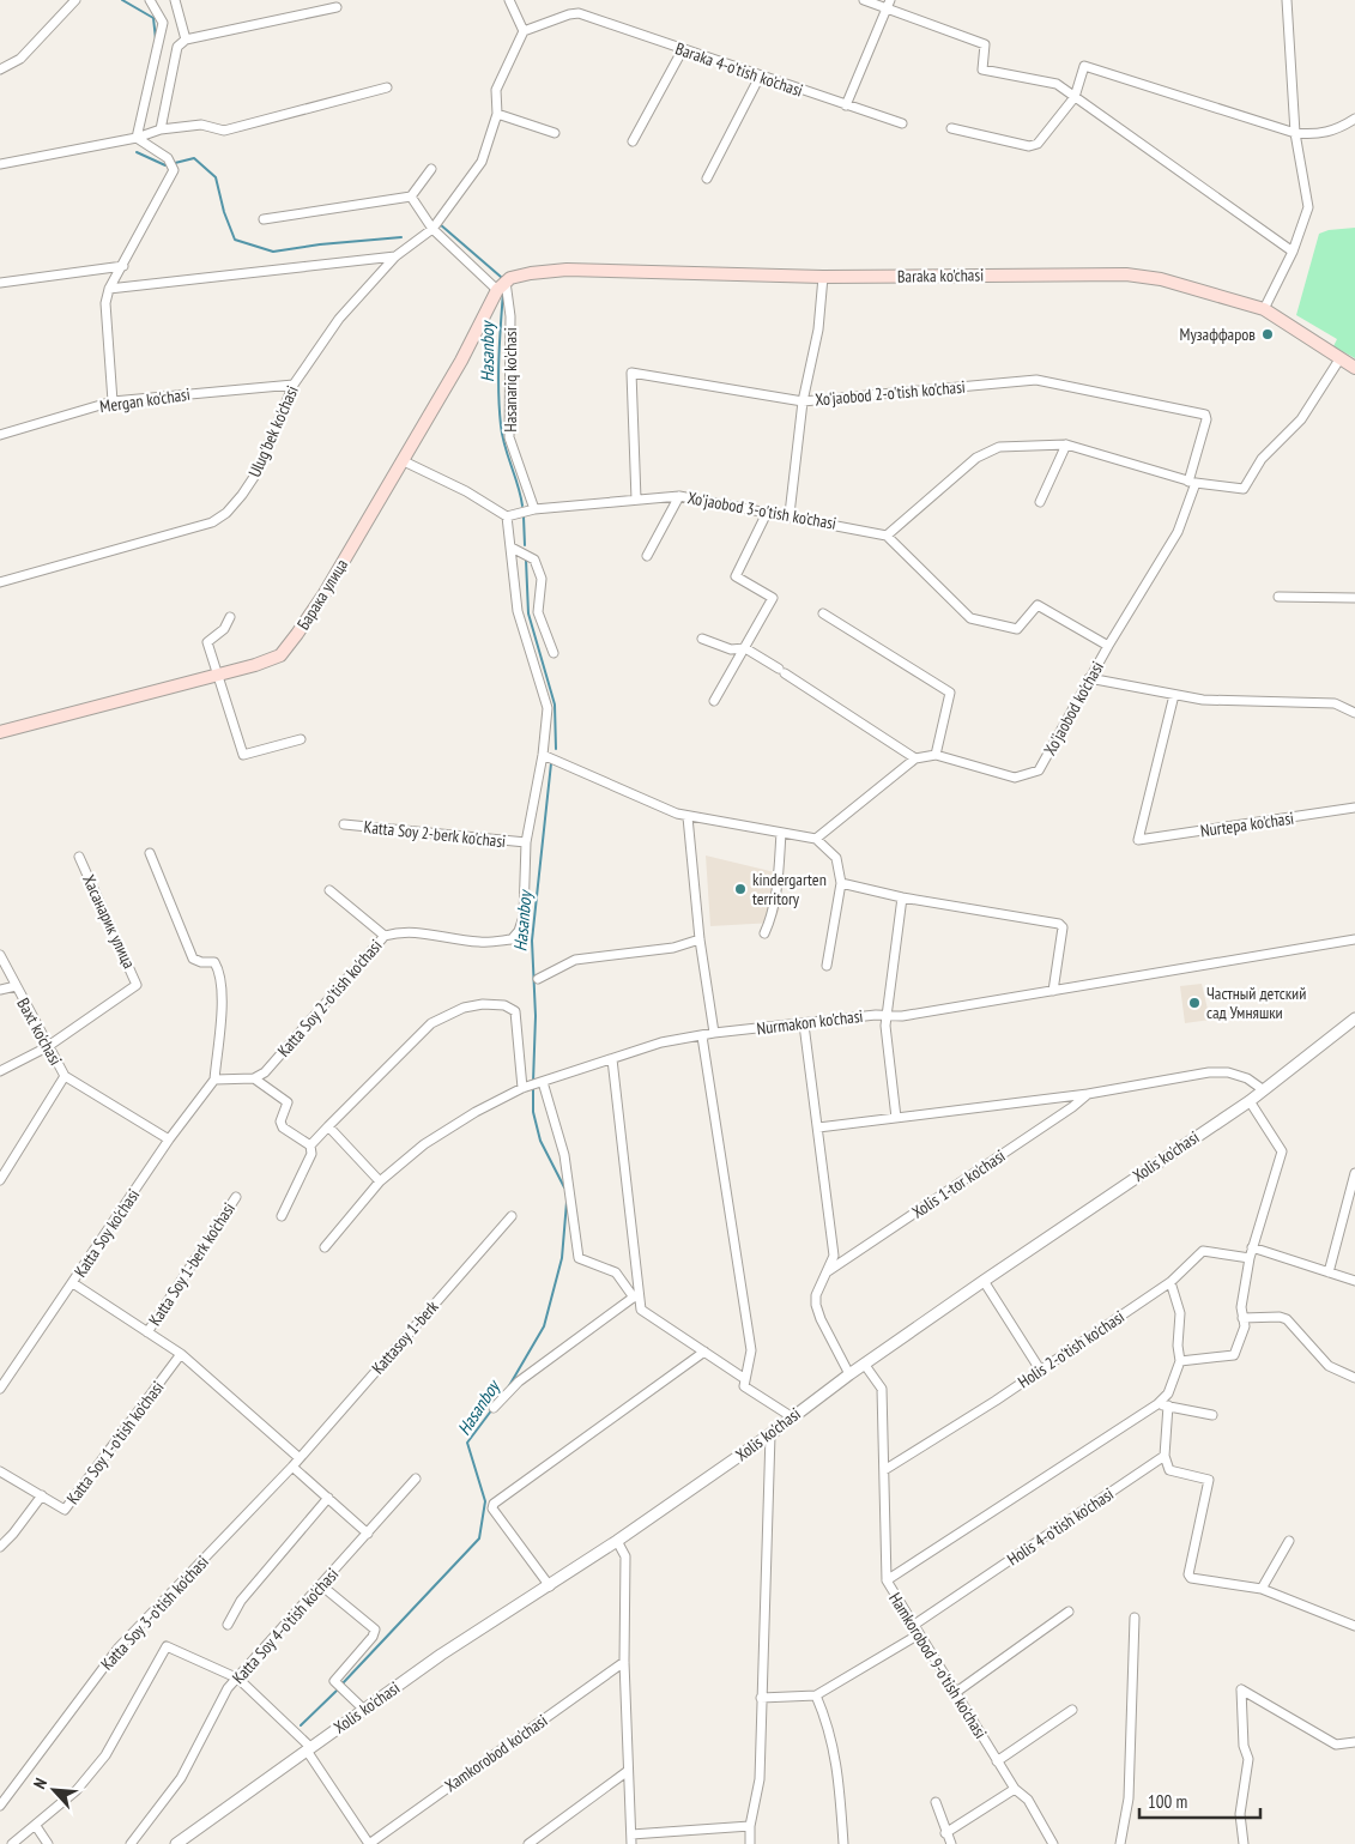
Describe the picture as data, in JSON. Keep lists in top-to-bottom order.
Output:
{
  "streets": {
    "main road": ["Baraka ko'chasi", "Барака улица"],
    "street": [
      "Baraka 4-o'tish ko'chasi",
      "Hasanariq ko'chasi",
      "Xo'jaobod 2-o'tish ko'chasi",
      "Mergan ko'chasi",
      "Ulug'bek ko'chasi",
      "Xo'jaobod 3-o'tish ko'chasi",
      "Xo'jaobod ko'chasi",
      "Nurtepa ko'chasi",
      "Katta Soy 2-berk ko'chasi",
      "Хасанарик улица",
      "Katta Soy 2-o'tish ko'chasi",
      "Nurmakon ko'chasi",
      "Baxt ko'chasi",
      "Xolis ko'chasi",
      "Xolis 1-tor ko'chasi",
      "Katta Soy ko'chasi",
      "Katta Soy 1-berk ko'chasi",
      "Kattasoy 1-berk",
      "Holis 2-o'tish ko'chasi",
      "Katta Soy 1-o'tish ko'chasi",
      "Holis 4-o'tish ko'chasi",
      "Katta Soy 3-o'tish ko'chasi",
      "Katta Soy 4-o'tish ko'chasi",
      "Hamkorobod 9-o'tish ko'chasi",
      "Xamkorobod ko'chasi"
    ]
  },
  "crossings": [
    ["Baraka ko'chasi", "Hasanariq ko'chasi"],
    ["Baraka ko'chasi", "Барака улица"],
    ["Hasanariq ko'chasi", "Барака улица"],
    ["Xo'jaobod 2-o'tish ko'chasi", "Xo'jaobod 3-o'tish ko'chasi"],
    ["Xo'jaobod 2-o'tish ko'chasi", "Xo'jaobod ko'chasi"],
    ["Mergan ko'chasi", "Ulug'bek ko'chasi"],
    ["Katta Soy 2-berk ko'chasi", "Katta Soy 2-o'tish ko'chasi"],
    ["Хасанарик улица", "Baxt ko'chasi"],
    ["Baxt ko'chasi", "Katta Soy ko'chasi"],
    ["Xolis ko'chasi", "Xolis 1-tor ko'chasi"],
    ["Xolis ko'chasi", "Hamkorobod 9-o'tish ko'chasi"],
    ["Kattasoy 1-berk", "Katta Soy 3-o'tish ko'chasi"],
    ["Holis 2-o'tish ko'chasi", "Hamkorobod 9-o'tish ko'chasi"],
    ["Holis 4-o'tish ko'chasi", "Hamkorobod 9-o'tish ko'chasi"]
  ],
  "water": ["Hasanboy"],
  "places": ["Музаффаров", "kindergarten territory", "Частный детский сад Умняшки"],
  "scale_bar": "100 m",
  "north": "top left"
}
